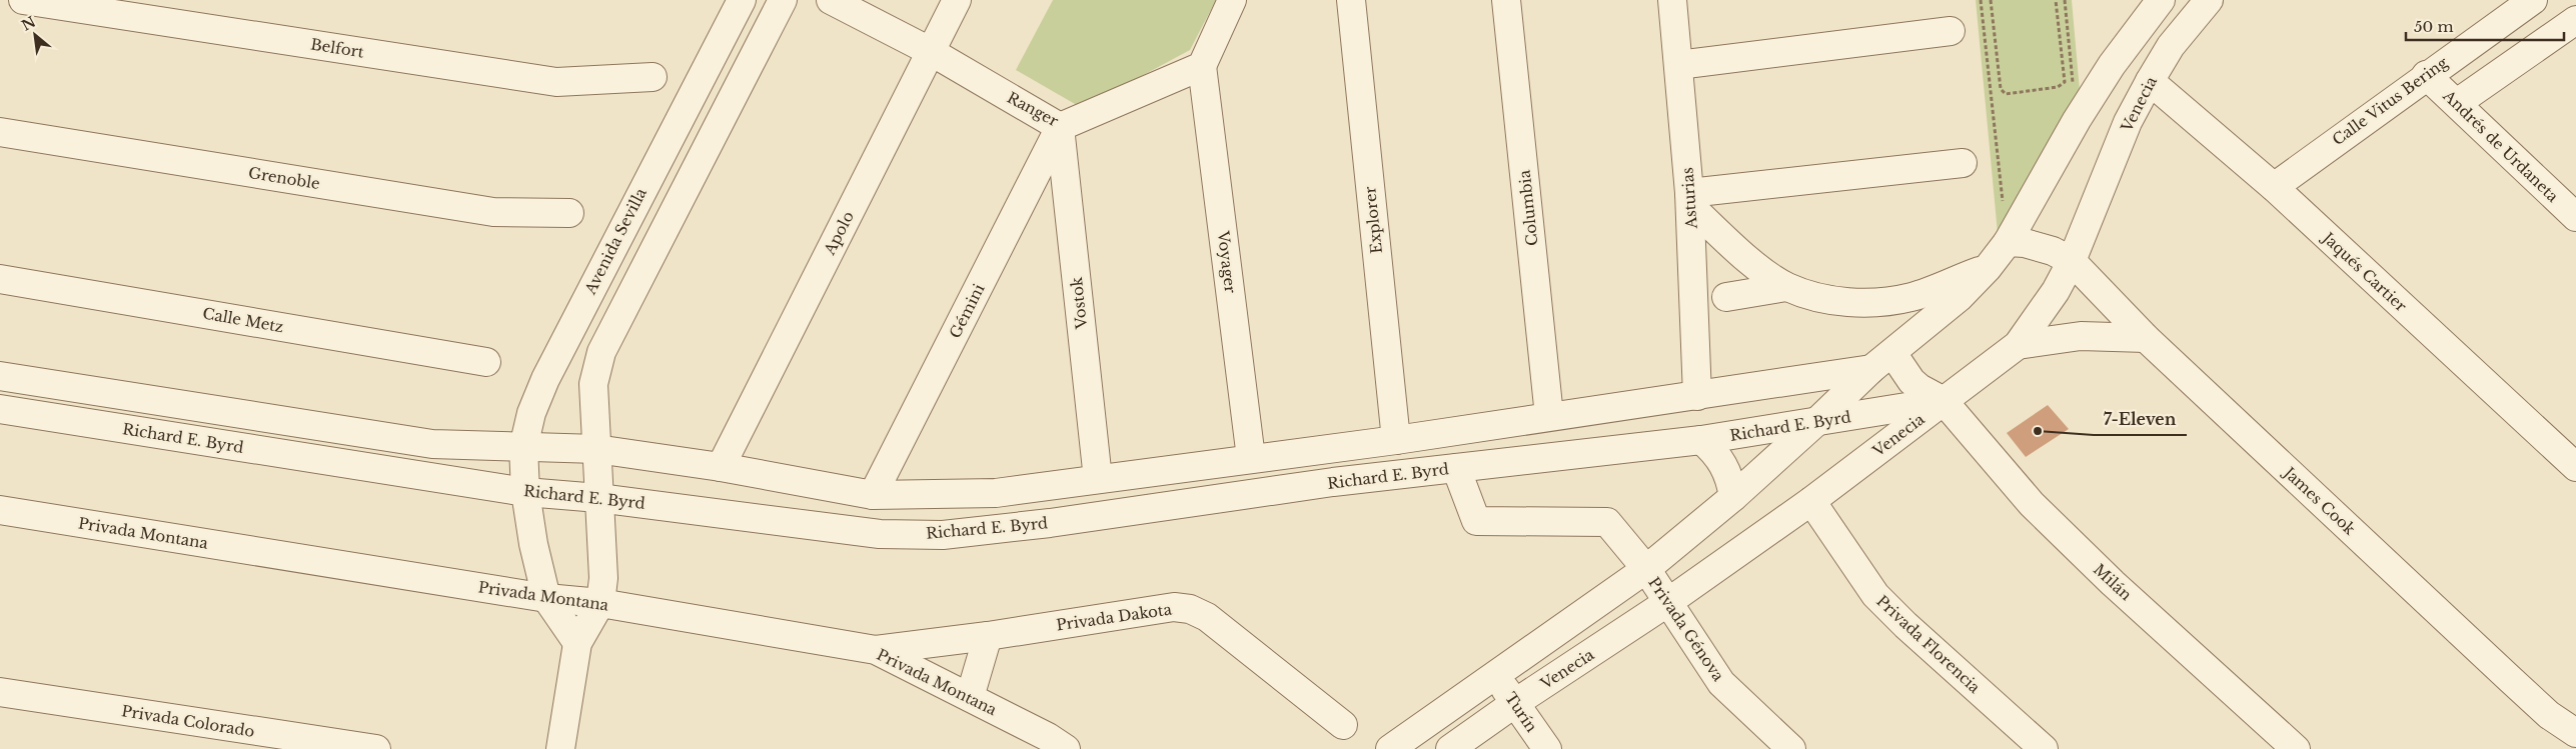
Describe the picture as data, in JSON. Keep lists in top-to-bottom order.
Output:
{
  "streets": {
    "street": [
      "Belfort",
      "Calle Vitus Bering",
      "Venecia",
      "Ranger",
      "Andrés de Urdaneta",
      "Grenoble",
      "Asturias",
      "Columbia",
      "Explorer",
      "Apolo",
      "Avenida Sevilla",
      "Voyager",
      "Jaqués Cartier",
      "Vostok",
      "Gémini",
      "Calle Metz",
      "Richard E. Byrd",
      "James Cook",
      "Privada Montana",
      "Milán",
      "Privada Dakota",
      "Privada Génova",
      "Privada Florencia",
      "Turín",
      "Privada Colorado"
    ]
  },
  "crossings": [
    ["Calle Vitus Bering", "Andrés de Urdaneta"],
    ["Calle Vitus Bering", "Jaqués Cartier"],
    ["Venecia", "Jaqués Cartier"],
    ["Venecia", "Richard E. Byrd"],
    ["Venecia", "James Cook"],
    ["Venecia", "Milán"],
    ["Venecia", "Privada Génova"],
    ["Venecia", "Privada Florencia"],
    ["Venecia", "Turín"],
    ["Ranger", "Apolo"],
    ["Ranger", "Voyager"],
    ["Ranger", "Vostok"],
    ["Ranger", "Gémini"],
    ["Avenida Sevilla", "Richard E. Byrd"],
    ["Avenida Sevilla", "Privada Montana"],
    ["Vostok", "Gémini"],
    ["Richard E. Byrd", "Milán"],
    ["Richard E. Byrd", "Privada Génova"],
    ["Privada Montana", "Privada Dakota"]
  ],
  "places": ["7-Eleven"],
  "scale_bar": "50 m",
  "north": "top left"
}
